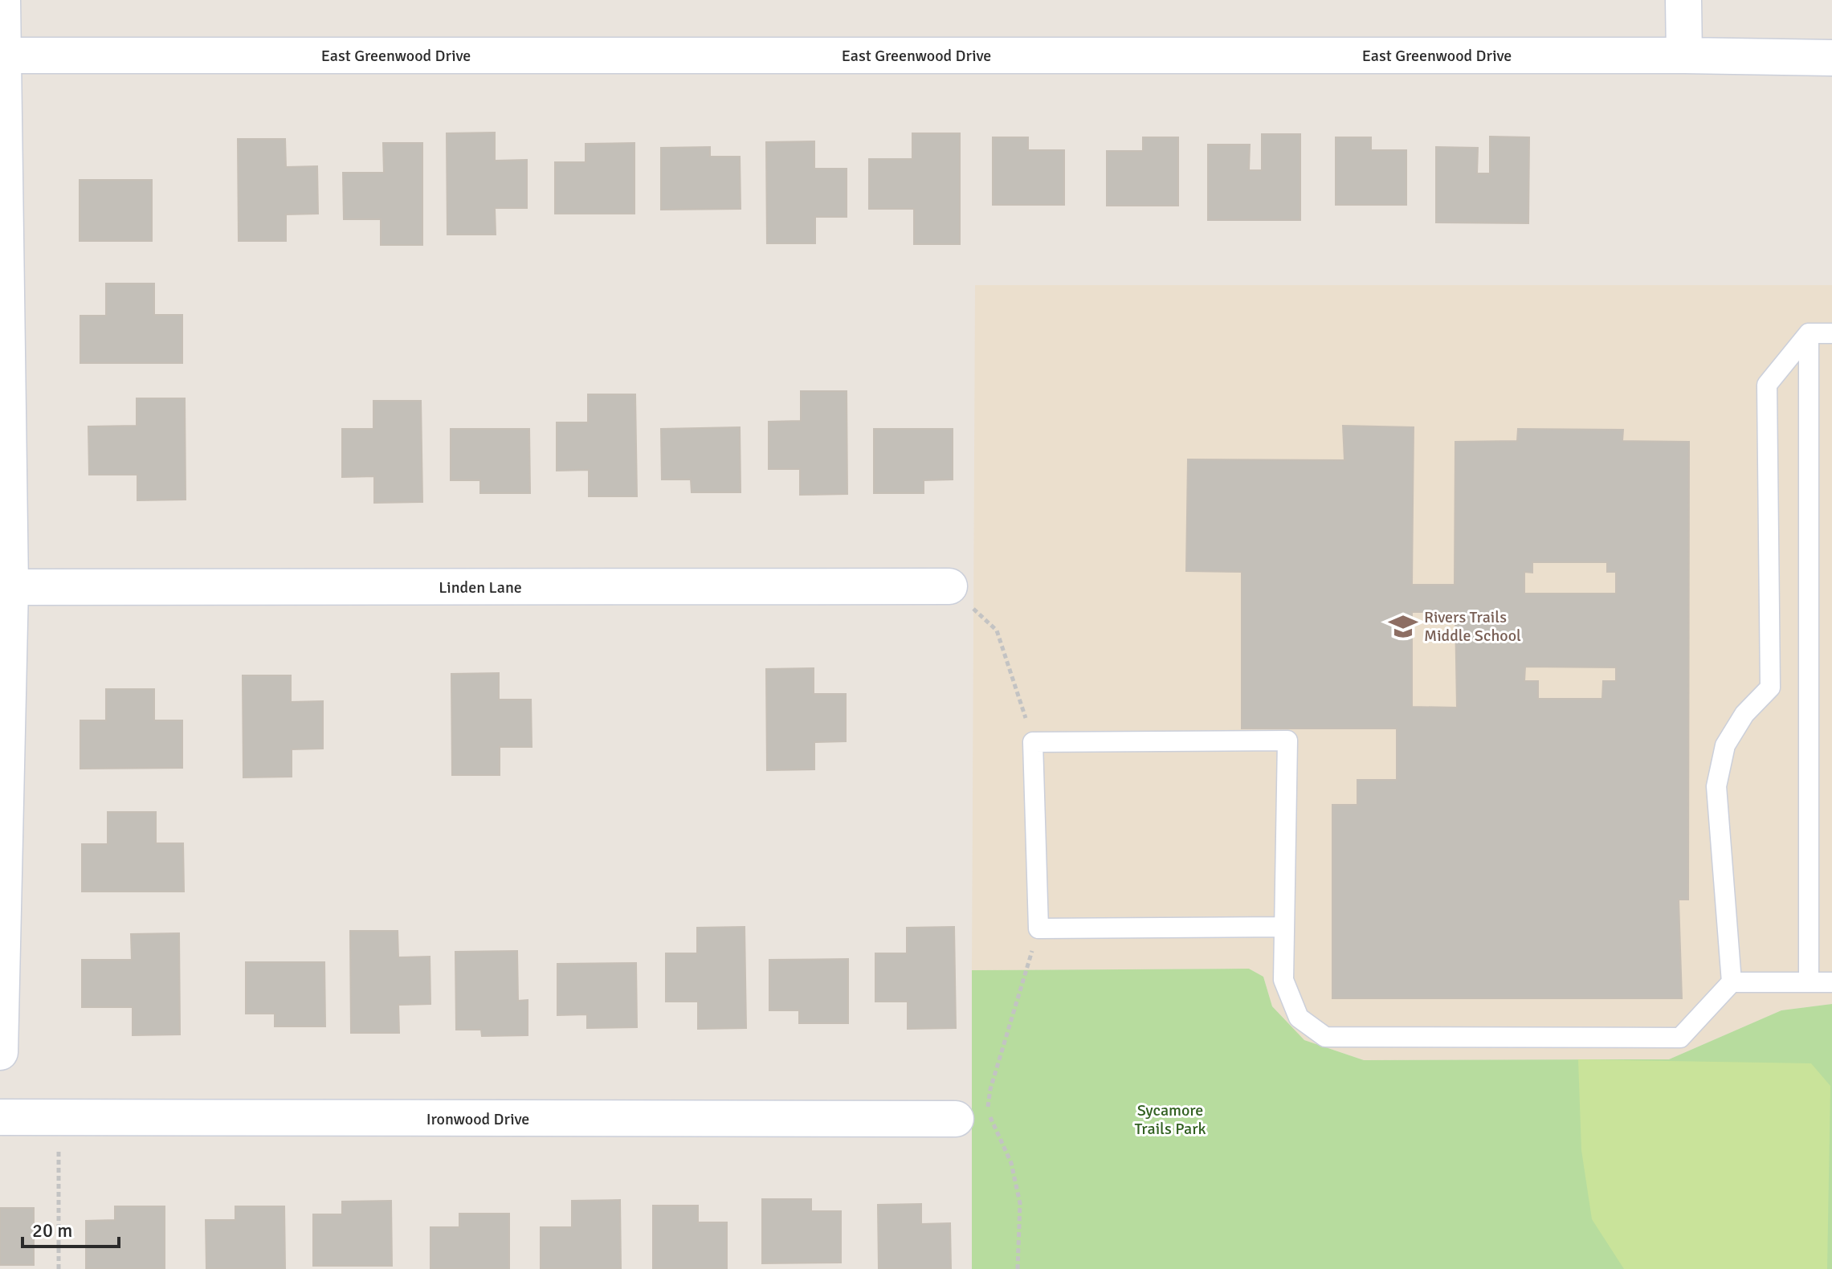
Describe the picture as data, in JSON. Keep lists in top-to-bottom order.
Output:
{
  "streets": {
    "street": ["East Greenwood Drive", "Linden Lane", "Ironwood Drive"]
  },
  "parks": ["Sycamore Trails Park"],
  "places": {
    "school or university": ["Rivers Trails Middle School"]
  },
  "scale_bar": "20 m"
}
